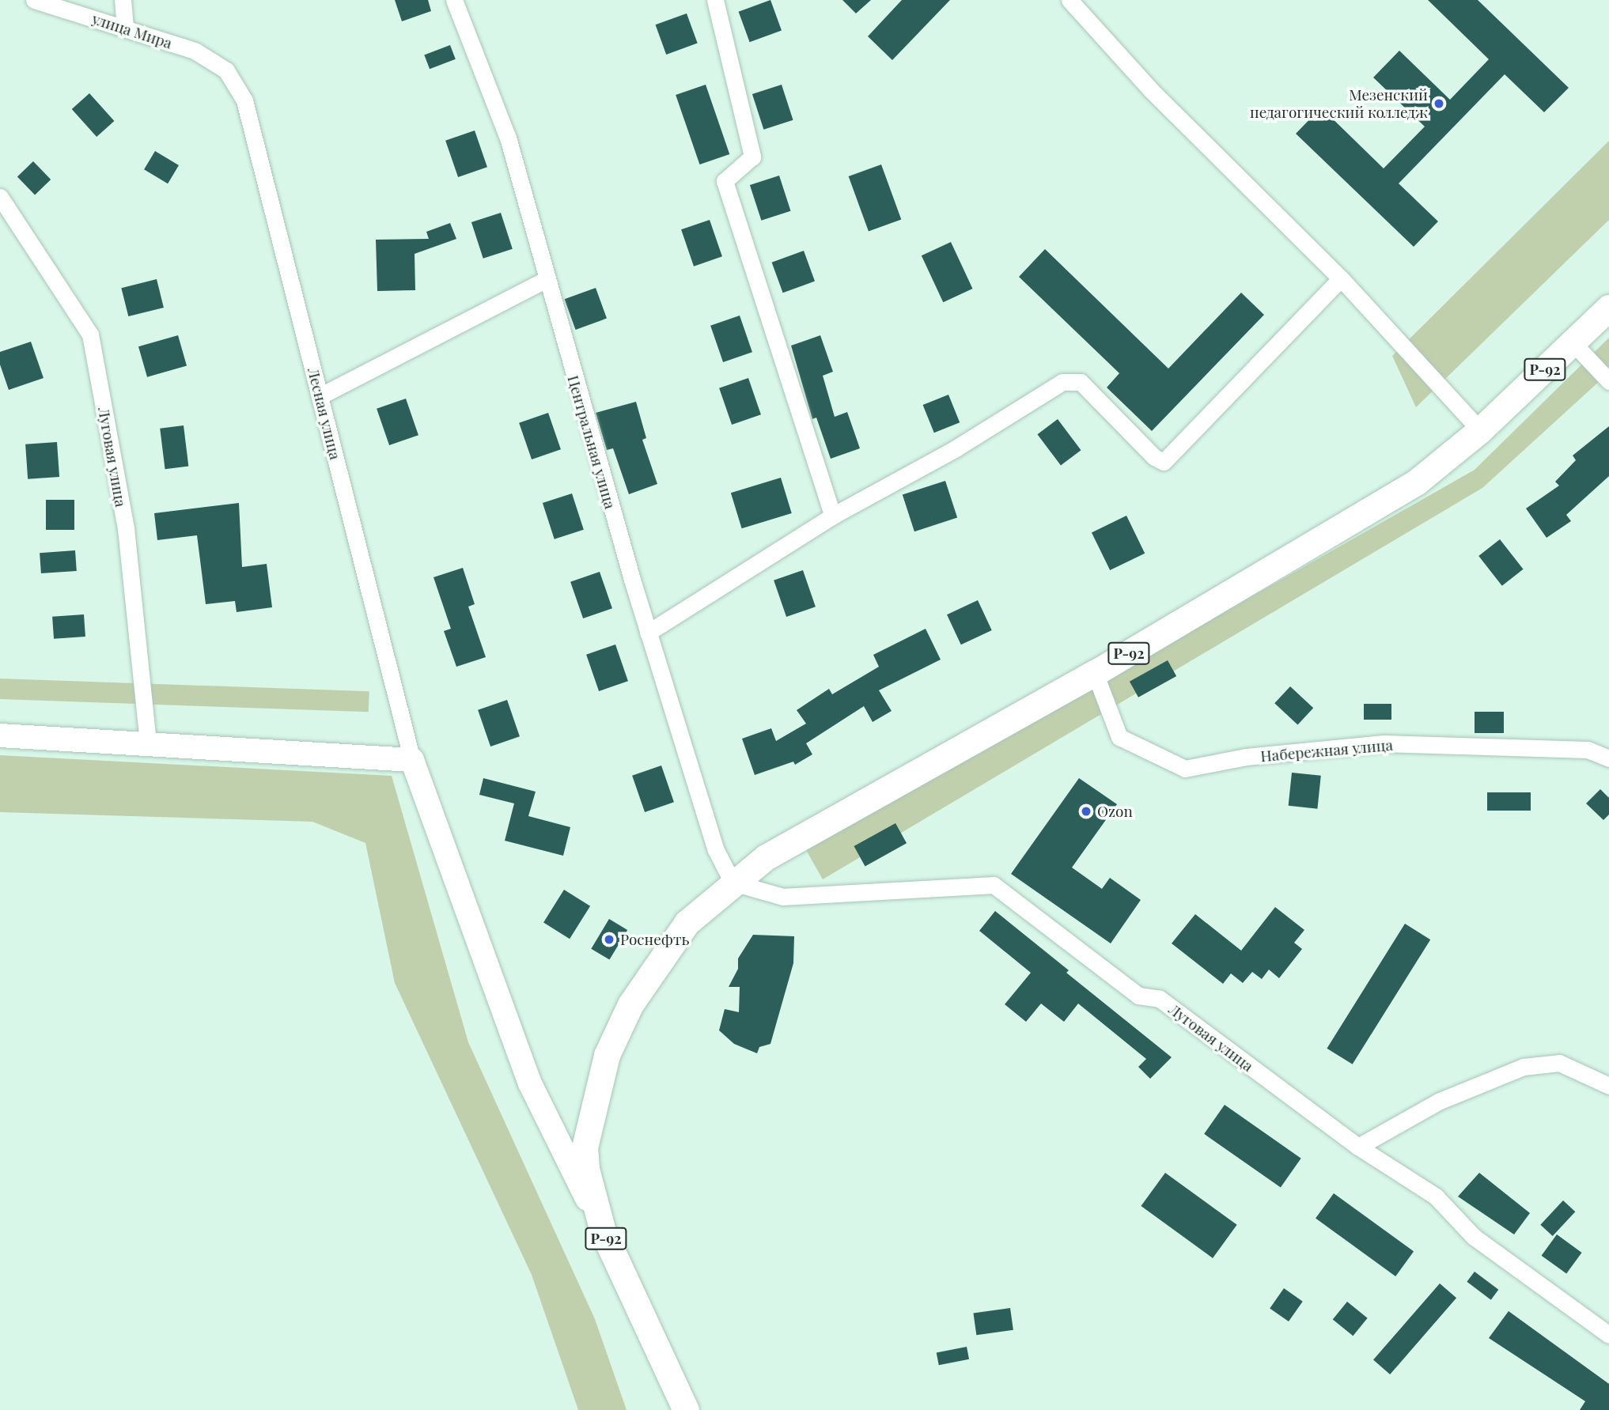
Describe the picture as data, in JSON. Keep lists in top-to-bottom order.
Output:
{
  "streets": {
    "main road": ["Р-92"],
    "street": [
      "улица Мира",
      "Лесная улица",
      "Центральная улица",
      "Луговая улица",
      "Набережная улица"
    ]
  },
  "crossings": [
    ["улица Мира", "Лесная улица"],
    ["Р-92", "Центральная улица"],
    ["Р-92", "Луговая улица"],
    ["Р-92", "Набережная улица"],
    ["Центральная улица", "Луговая улица"]
  ],
  "places": ["Мезенский педагогический колледж", "Ozon", "Роснефть"]
}
